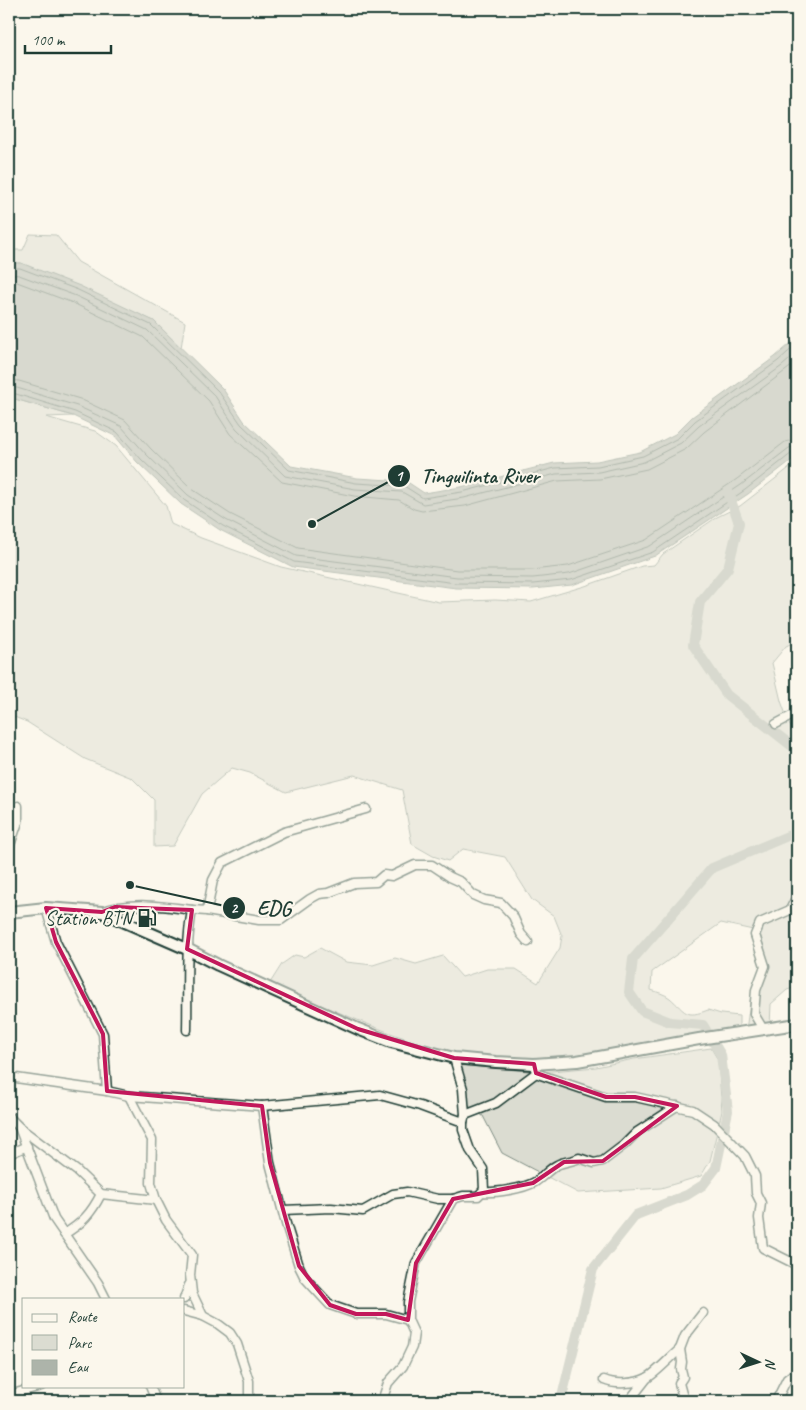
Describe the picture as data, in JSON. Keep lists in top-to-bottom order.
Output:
{
  "places": {
    "other": ["Tinguilinta River", "EDG"],
    "fuel station": ["Station BTN"]
  },
  "legend": ["Route", "Parc", "Eau"],
  "scale_bar": "100 m",
  "north": "right"
}
